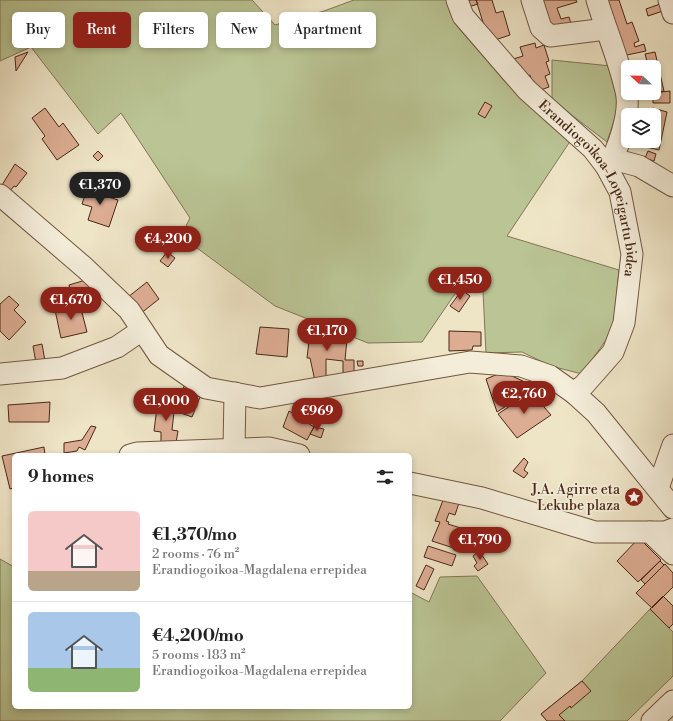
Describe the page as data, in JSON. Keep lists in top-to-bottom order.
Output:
{
  "streets": {
    "street": ["Erandiogoikoa-Lopeigartu bidea"]
  },
  "places": {
    "place": ["J.A. Agirre eta Lekube plaza"]
  },
  "north": "left",
  "page": {
    "chip": [
      "Buy",
      "Rent",
      "Filters",
      "New",
      "Apartment"
    ],
    "price": [
      "€1,370",
      "€4,200",
      "€1,450",
      "€1,670",
      "€1,170",
      "€2,760",
      "€1,000",
      "€969",
      "€1,790"
    ],
    "heading": "9 homes",
    "list": [
      {
        "name": "€1,370/mo",
        "note": "2 rooms · 76 m² · Erandiogoikoa-Magdalena errepidea"
      },
      {
        "name": "€4,200/mo",
        "note": "5 rooms · 183 m² · Erandiogoikoa-Magdalena errepidea"
      }
    ]
  }
}
